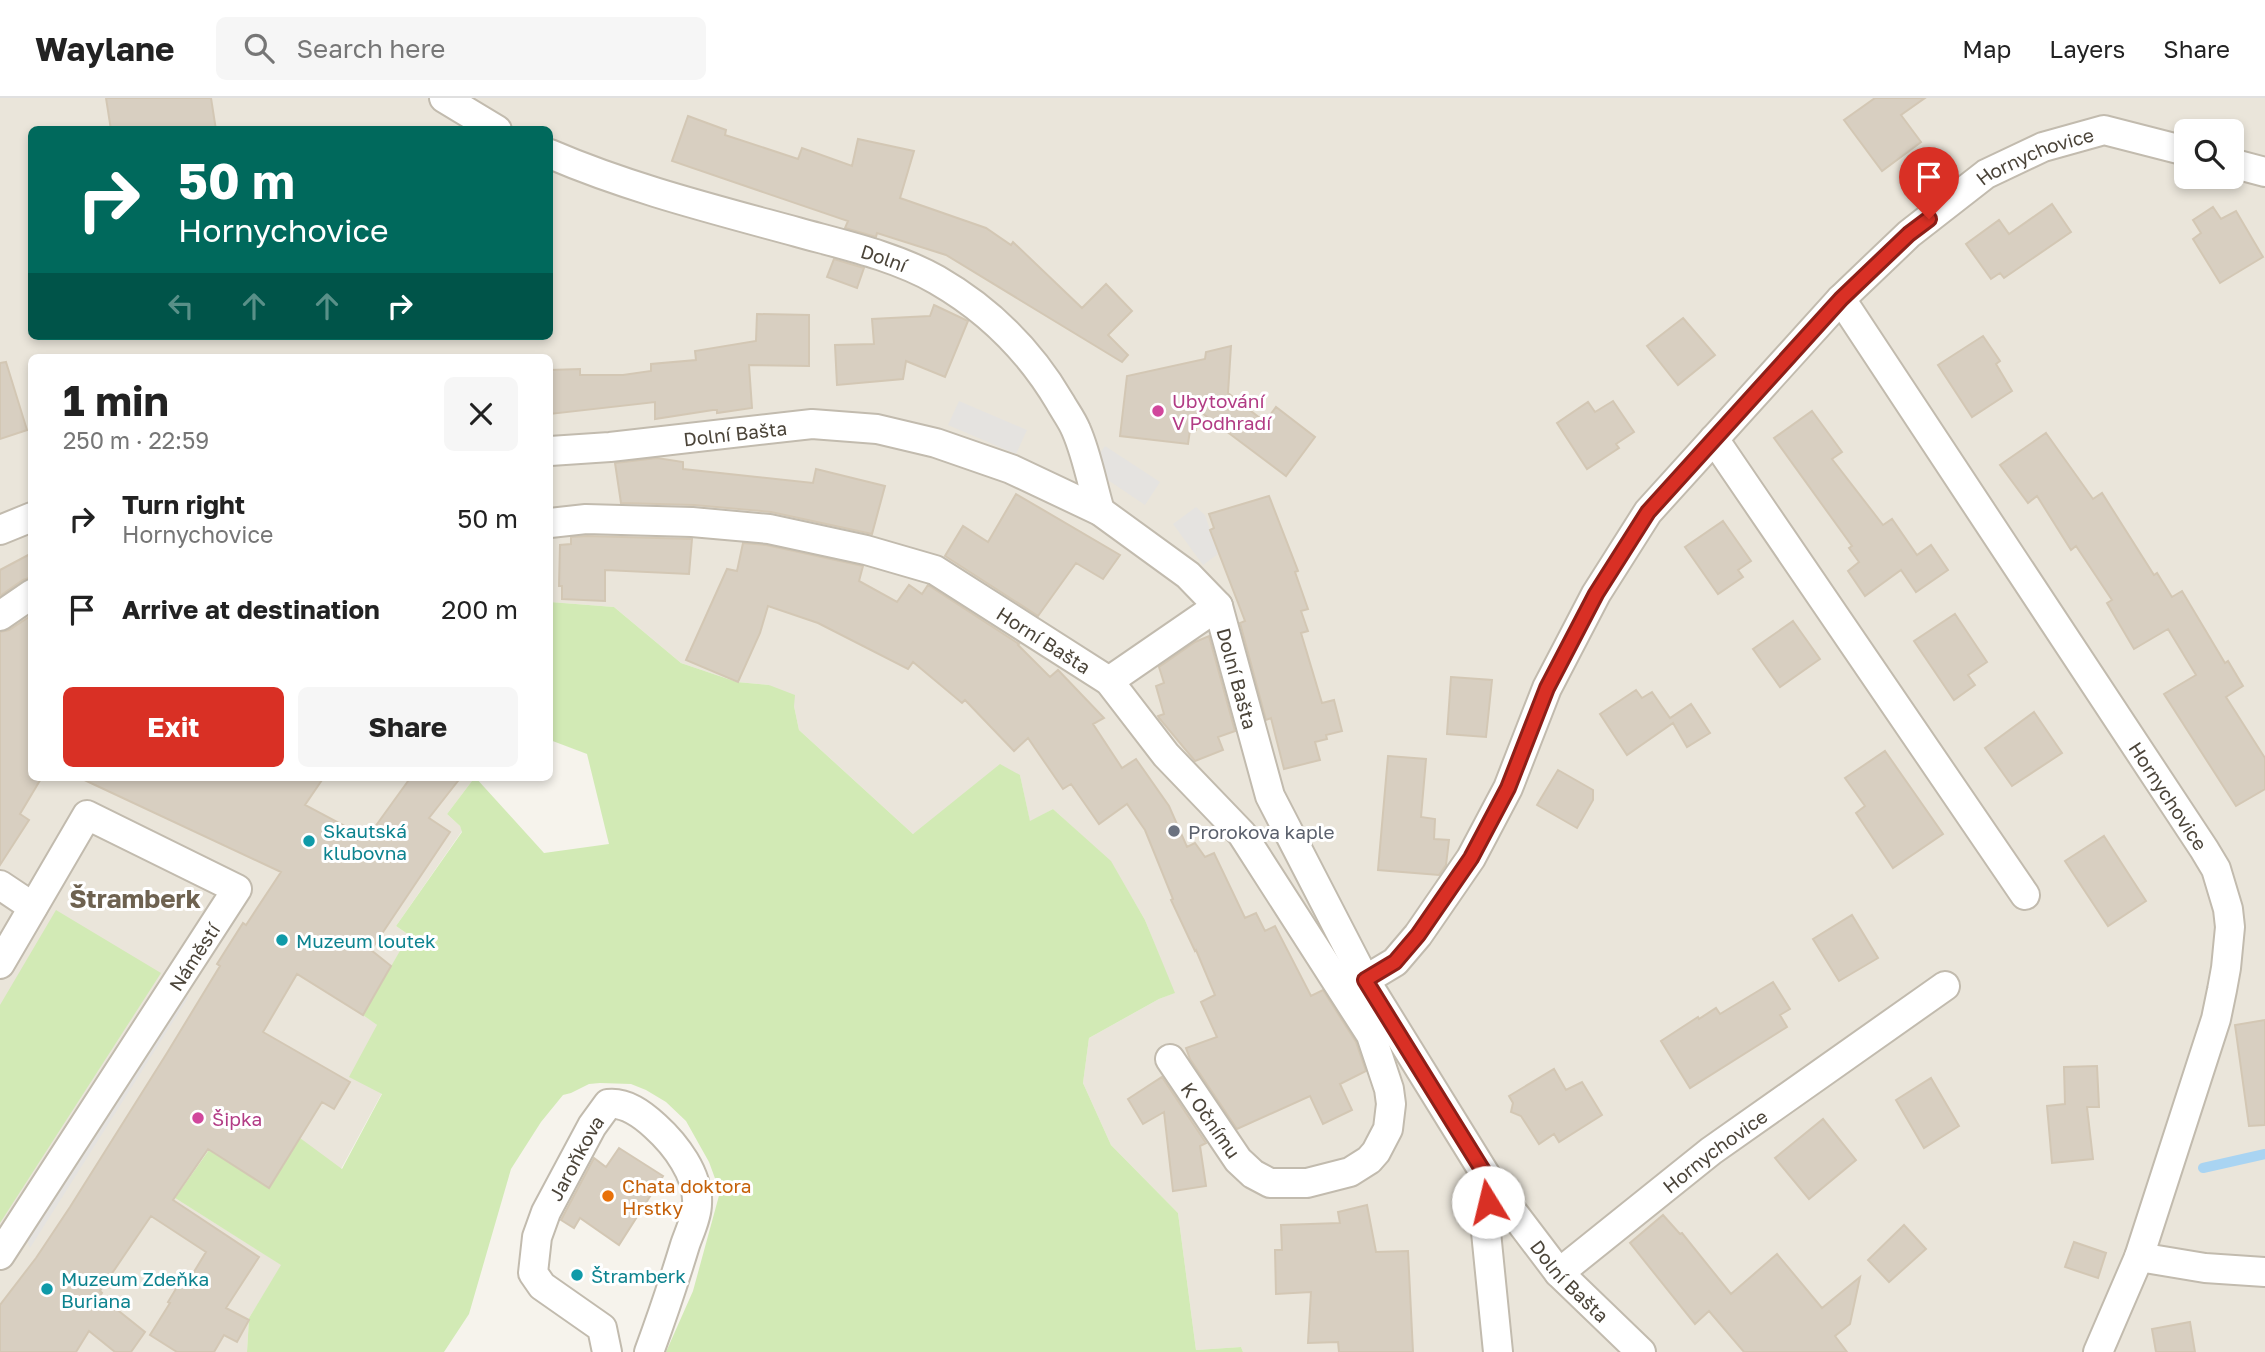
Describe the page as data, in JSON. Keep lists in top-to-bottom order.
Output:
{
  "streets": {
    "street": [
      "Hornychovice",
      "Dolní",
      "Dolní Bašta",
      "Horní Bašta",
      "Náměstí",
      "K Očnímu",
      "Jaroňkova"
    ]
  },
  "crossings": [
    ["Hornychovice", "Dolní Bašta"],
    ["Dolní", "Dolní Bašta"],
    ["Dolní Bašta", "Horní Bašta"],
    ["Dolní Bašta", "K Očnímu"],
    ["Horní Bašta", "K Očnímu"]
  ],
  "districts": ["Štramberk"],
  "places": [
    "Ubytování V Podhradí",
    "Prorokova kaple",
    "Skautská klubovna",
    "Muzeum loutek",
    "Šipka",
    "Chata doktora Hrstky",
    "Štramberk",
    "Muzeum Zdeňka Buriana"
  ],
  "page": {
    "header": "Waylane",
    "search": "Search here",
    "nav": ["Map", "Layers", "Share"],
    "turn": ["50 m", "Hornychovice"],
    "heading": ["1 min", "250 m · 22:59"],
    "list": [
      {
        "name": "Turn right",
        "note": "Hornychovice",
        "value": "50 m"
      },
      {
        "name": "Arrive at destination",
        "value": "200 m"
      }
    ],
    "buttons": ["Exit", "Share"]
  }
}
